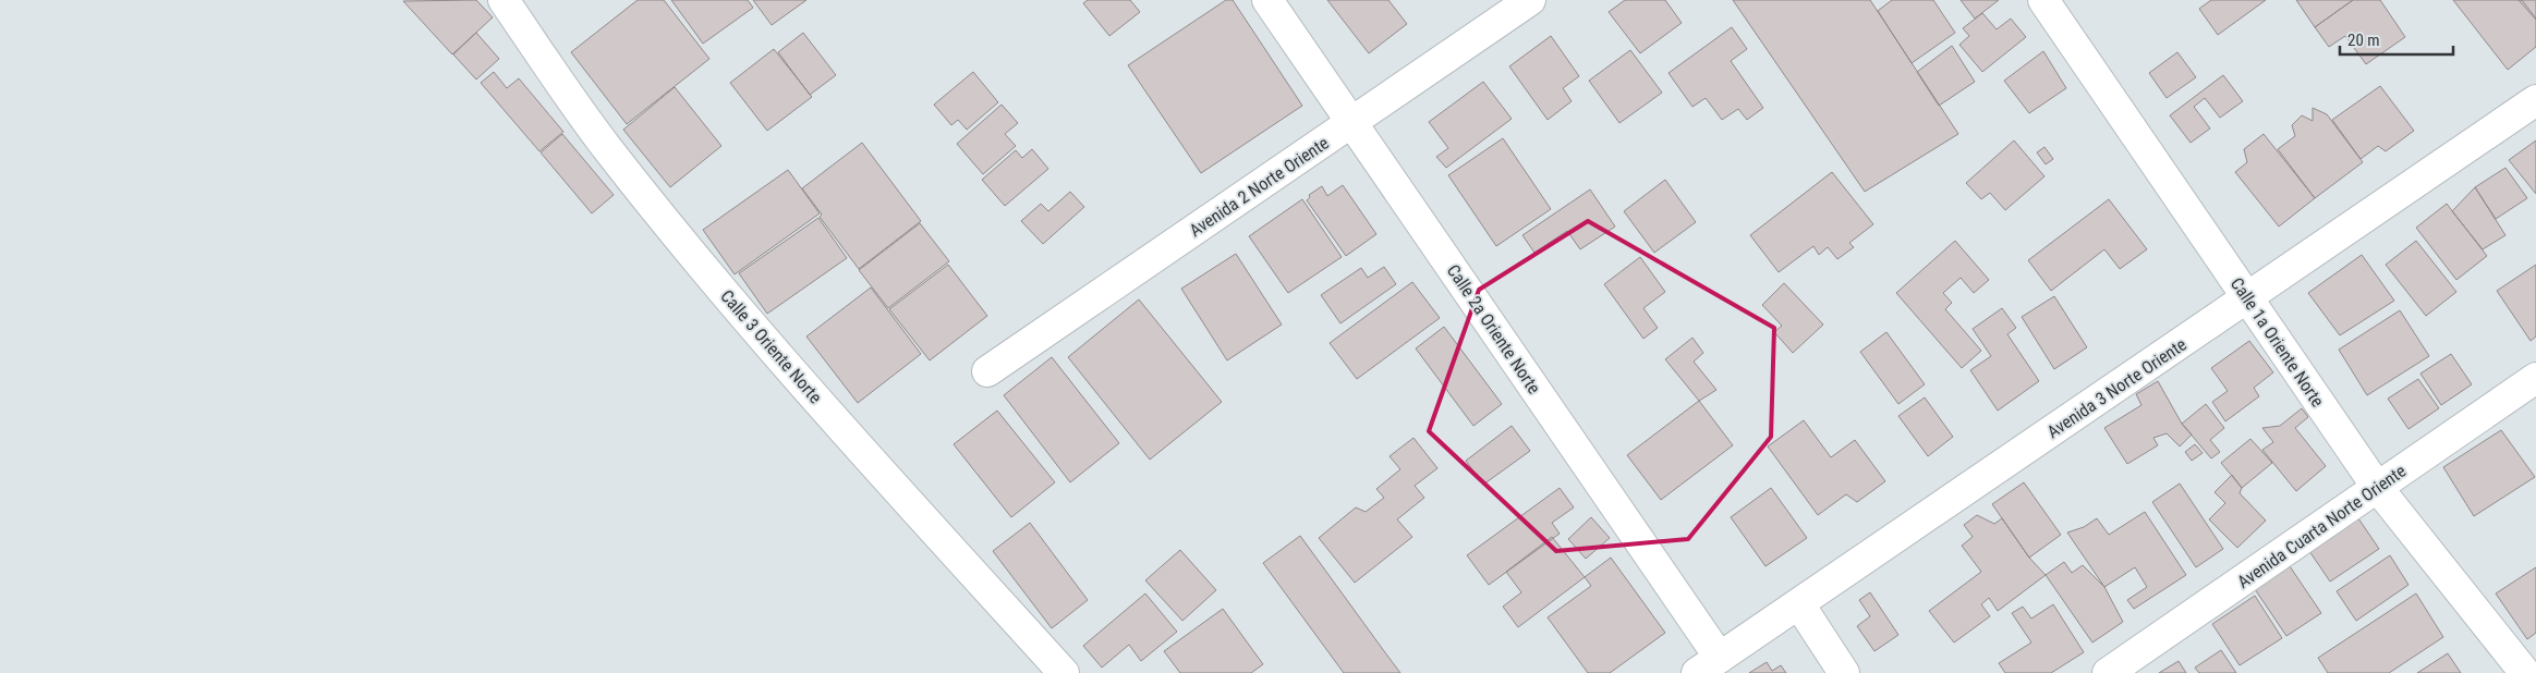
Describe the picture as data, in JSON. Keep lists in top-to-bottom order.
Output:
{
  "streets": {
    "street": [
      "Avenida 2 Norte Oriente",
      "Calle 2a Oriente Norte",
      "Calle 1a Oriente Norte",
      "Calle 3 Oriente Norte",
      "Avenida 3 Norte Oriente",
      "Avenida Cuarta Norte Oriente"
    ]
  },
  "crossings": [
    ["Avenida 2 Norte Oriente", "Calle 2a Oriente Norte"],
    ["Calle 2a Oriente Norte", "Avenida 3 Norte Oriente"],
    ["Calle 1a Oriente Norte", "Avenida 3 Norte Oriente"],
    ["Calle 1a Oriente Norte", "Avenida Cuarta Norte Oriente"]
  ],
  "scale_bar": "20 m"
}
